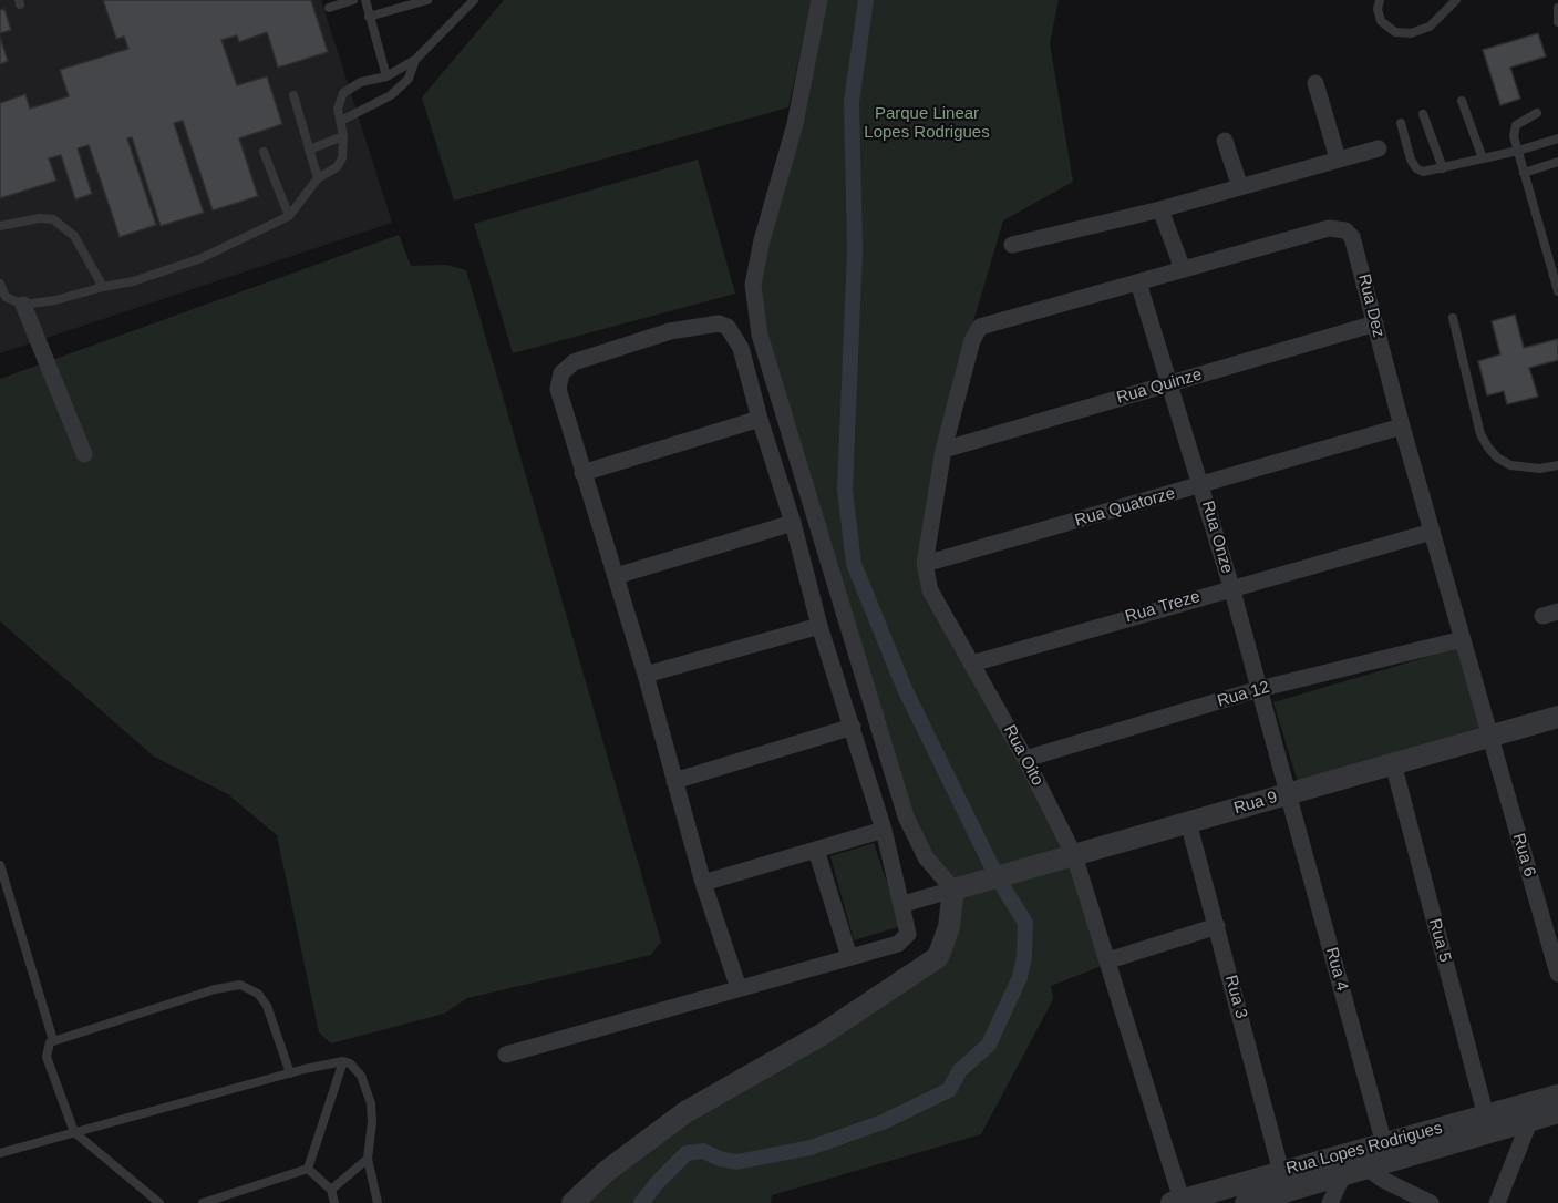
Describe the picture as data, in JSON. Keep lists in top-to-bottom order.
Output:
{
  "streets": {
    "street": [
      "Rua Dez",
      "Rua Quinze",
      "Rua Quatorze",
      "Rua Onze",
      "Rua Treze",
      "Rua 12",
      "Rua Oito",
      "Rua 9",
      "Rua 6",
      "Rua 5",
      "Rua 4",
      "Rua 3",
      "Rua Lopes Rodrigues"
    ]
  },
  "crossings": [
    ["Rua Dez", "Rua Quinze"],
    ["Rua Dez", "Rua Quatorze"],
    ["Rua Dez", "Rua Onze"],
    ["Rua Dez", "Rua Treze"],
    ["Rua Dez", "Rua 12"],
    ["Rua Dez", "Rua Oito"],
    ["Rua Dez", "Rua 9"],
    ["Rua Dez", "Rua 6"],
    ["Rua Quinze", "Rua Onze"],
    ["Rua Quinze", "Rua Oito"],
    ["Rua Quatorze", "Rua Onze"],
    ["Rua Quatorze", "Rua Oito"],
    ["Rua Onze", "Rua Treze"],
    ["Rua Onze", "Rua 12"],
    ["Rua Onze", "Rua 9"],
    ["Rua Onze", "Rua 4"],
    ["Rua Treze", "Rua Oito"],
    ["Rua 12", "Rua Oito"],
    ["Rua Oito", "Rua 9"],
    ["Rua Oito", "Rua Lopes Rodrigues"],
    ["Rua 9", "Rua 6"],
    ["Rua 9", "Rua 5"],
    ["Rua 9", "Rua 4"],
    ["Rua 9", "Rua 3"],
    ["Rua 5", "Rua Lopes Rodrigues"],
    ["Rua 4", "Rua Lopes Rodrigues"],
    ["Rua 3", "Rua Lopes Rodrigues"]
  ],
  "parks": ["Parque Linear Lopes Rodrigues"]
}
